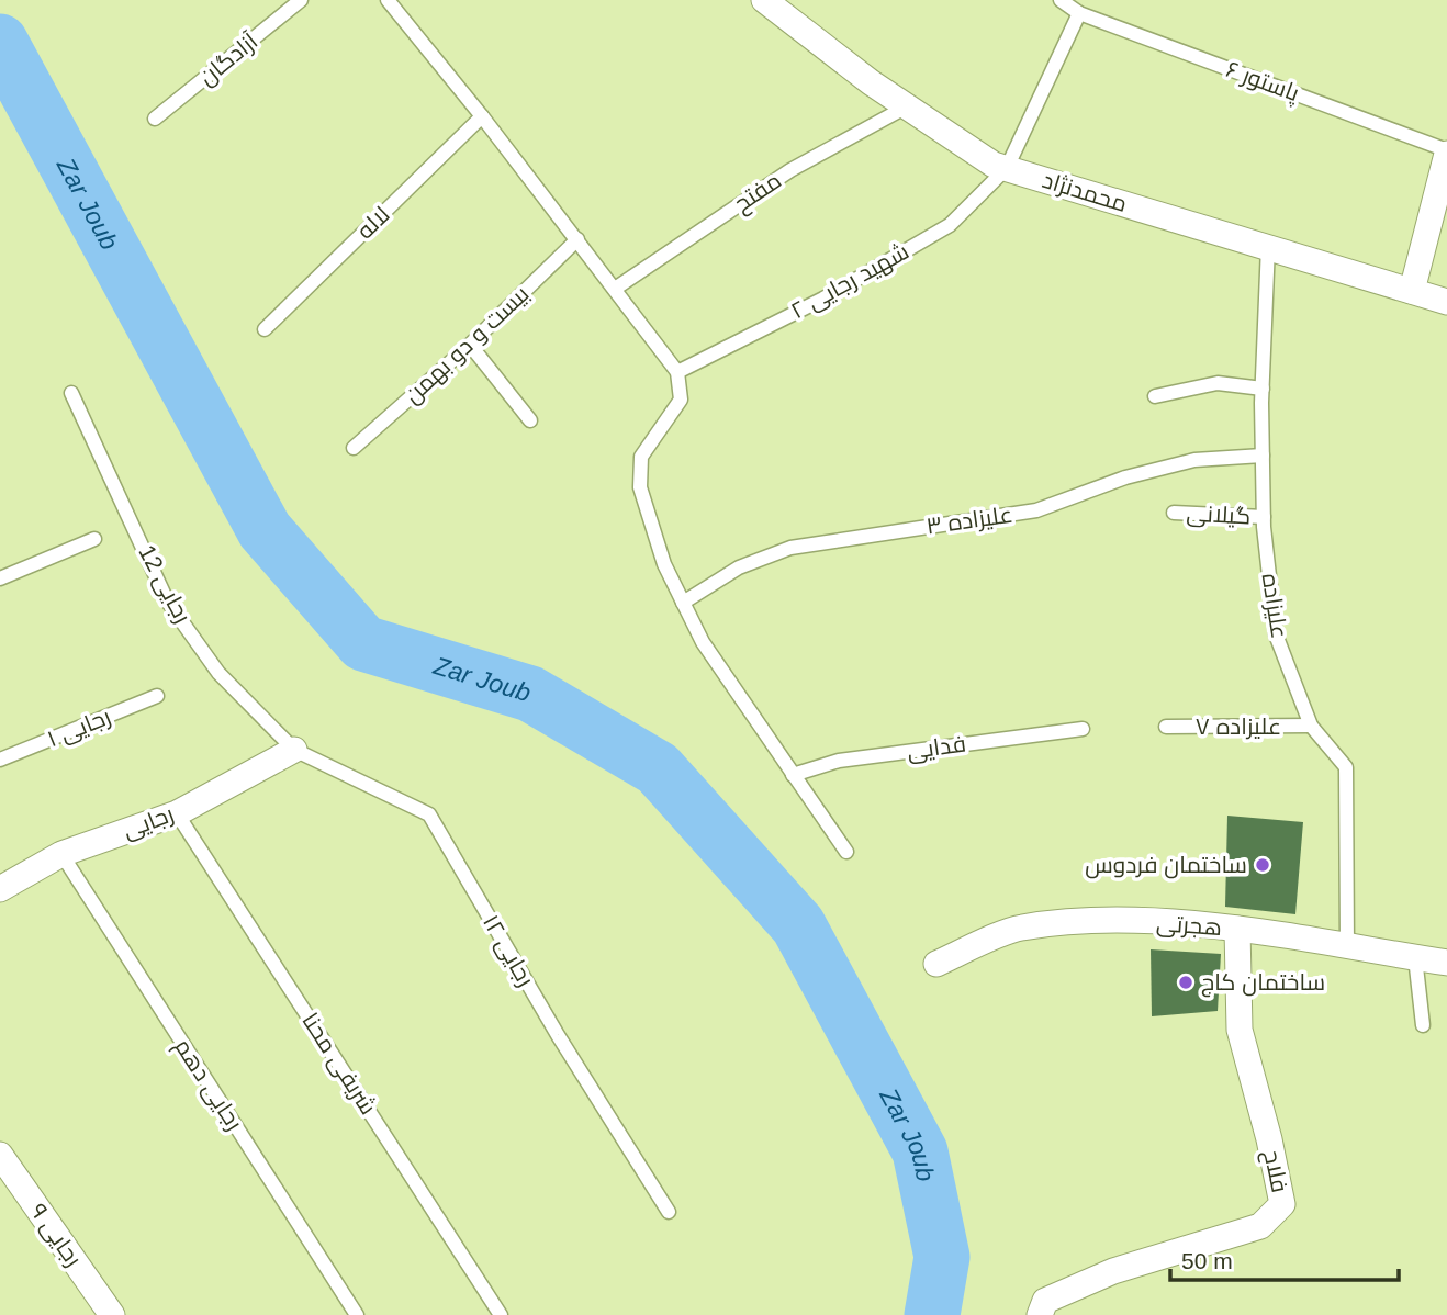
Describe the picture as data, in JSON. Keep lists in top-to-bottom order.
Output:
{
  "streets": {
    "street": [
      "محمدنژاد",
      "رجایی",
      "هجرتی",
      "فلاح",
      "رجایی ۹"
    ],
    "lane": [
      "آزادگان",
      "پاستور ۶",
      "مفتح",
      "لاله",
      "شهید رجایی ۲",
      "بیست و دو بهمن",
      "گیلانی",
      "علیزاده ۳",
      "رجایی 12",
      "علیزاده",
      "علیزاده ۷",
      "رجایی ۱",
      "فدایی",
      "رجایی ۱۲",
      "شریفی محنا",
      "رجایی دهم"
    ]
  },
  "crossings": [
    ["مفتح", "محمدنژاد"],
    ["محمدنژاد", "شهید رجایی ۲"],
    ["محمدنژاد", "علیزاده"],
    ["گیلانی", "علیزاده"],
    ["علیزاده ۳", "علیزاده"],
    ["رجایی 12", "رجایی"],
    ["رجایی 12", "رجایی ۱۲"],
    ["علیزاده", "علیزاده ۷"],
    ["علیزاده", "هجرتی"],
    ["رجایی", "رجایی ۱۲"],
    ["رجایی", "شریفی محنا"],
    ["رجایی", "رجایی دهم"],
    ["هجرتی", "فلاح"]
  ],
  "water": ["Zar Joub"],
  "places": ["ساختمان فردوس", "ساختمان کاج"],
  "scale_bar": "50 m"
}
